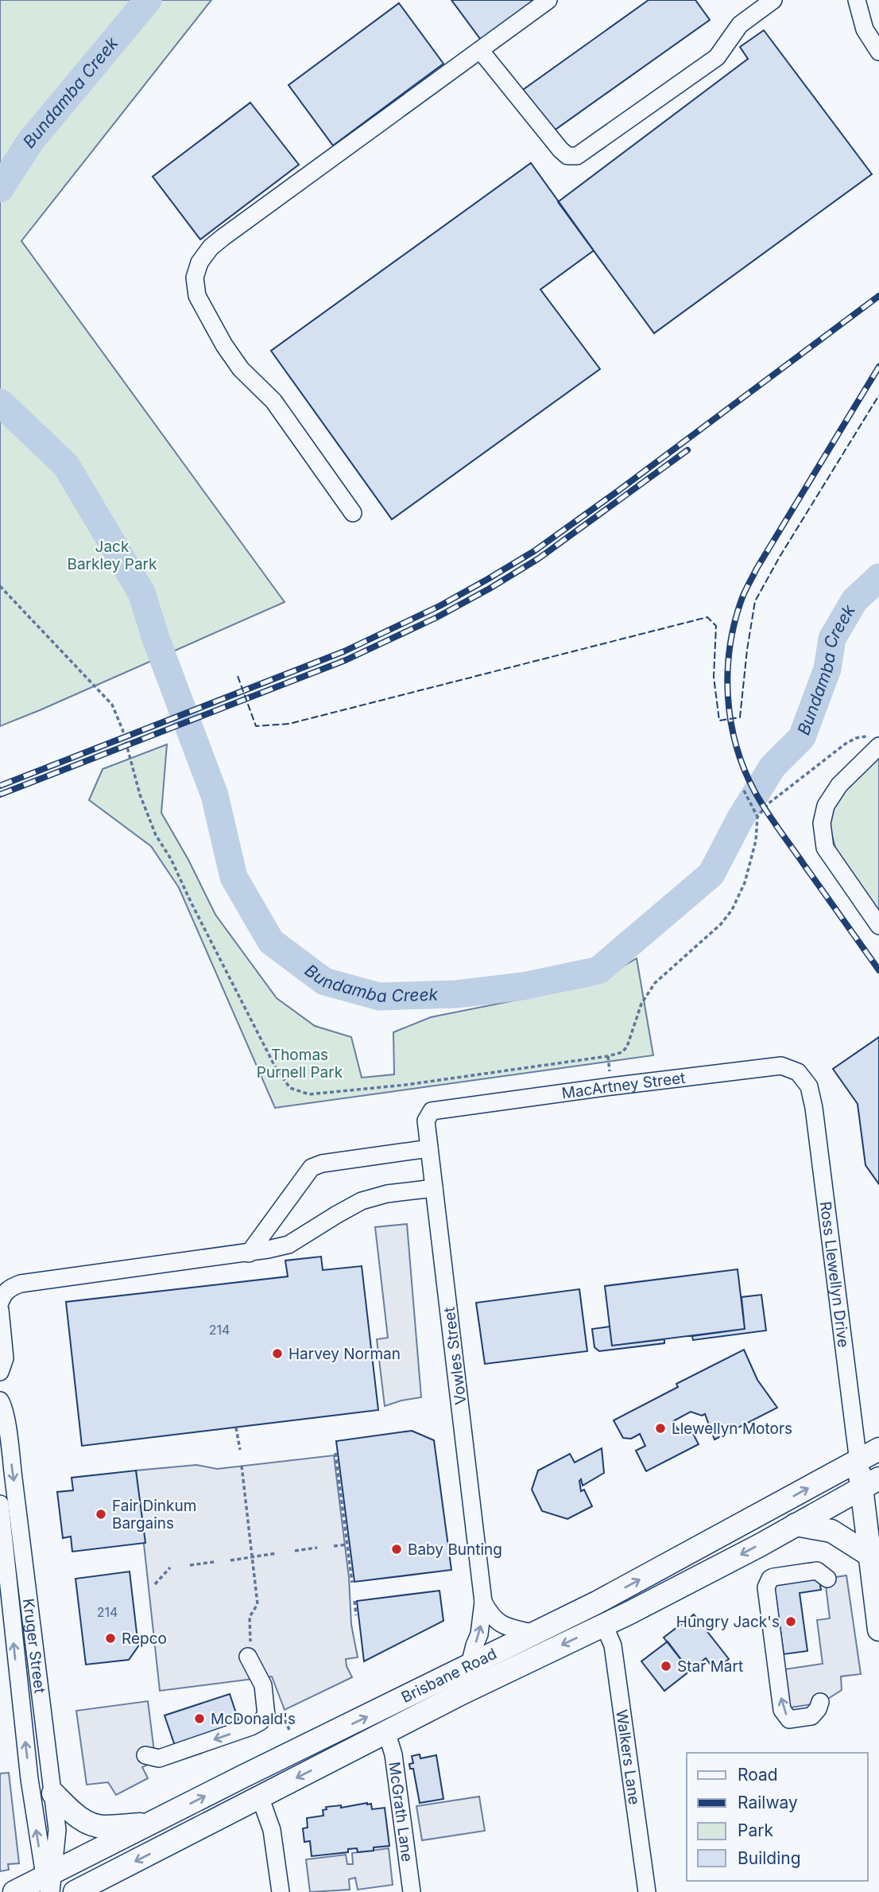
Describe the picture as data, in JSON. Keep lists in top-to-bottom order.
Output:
{
  "streets": {
    "main road": ["Brisbane Road"],
    "street": [
      "MacArtney Street",
      "Ross Llewellyn Drive",
      "Vowles Street",
      "Kruger Street",
      "Walkers Lane",
      "McGrath Lane"
    ]
  },
  "crossings": [
    ["MacArtney Street", "Ross Llewellyn Drive"],
    ["MacArtney Street", "Vowles Street"],
    ["Ross Llewellyn Drive", "Brisbane Road"],
    ["Vowles Street", "Brisbane Road"],
    ["Kruger Street", "Brisbane Road"],
    ["Brisbane Road", "Walkers Lane"],
    ["Brisbane Road", "McGrath Lane"]
  ],
  "water": ["Bundamba Creek"],
  "parks": ["Jack Barkley Park", "Thomas Purnell Park"],
  "places": [
    "Harvey Norman",
    "Llewellyn Motors",
    "Fair Dinkum Bargains",
    "Baby Bunting",
    "Hungry Jack's",
    "Repco",
    "Star Mart",
    "McDonald's"
  ],
  "house_numbers": ["214", "214"],
  "legend": [
    "Road",
    "Railway",
    "Park",
    "Building"
  ]
}
